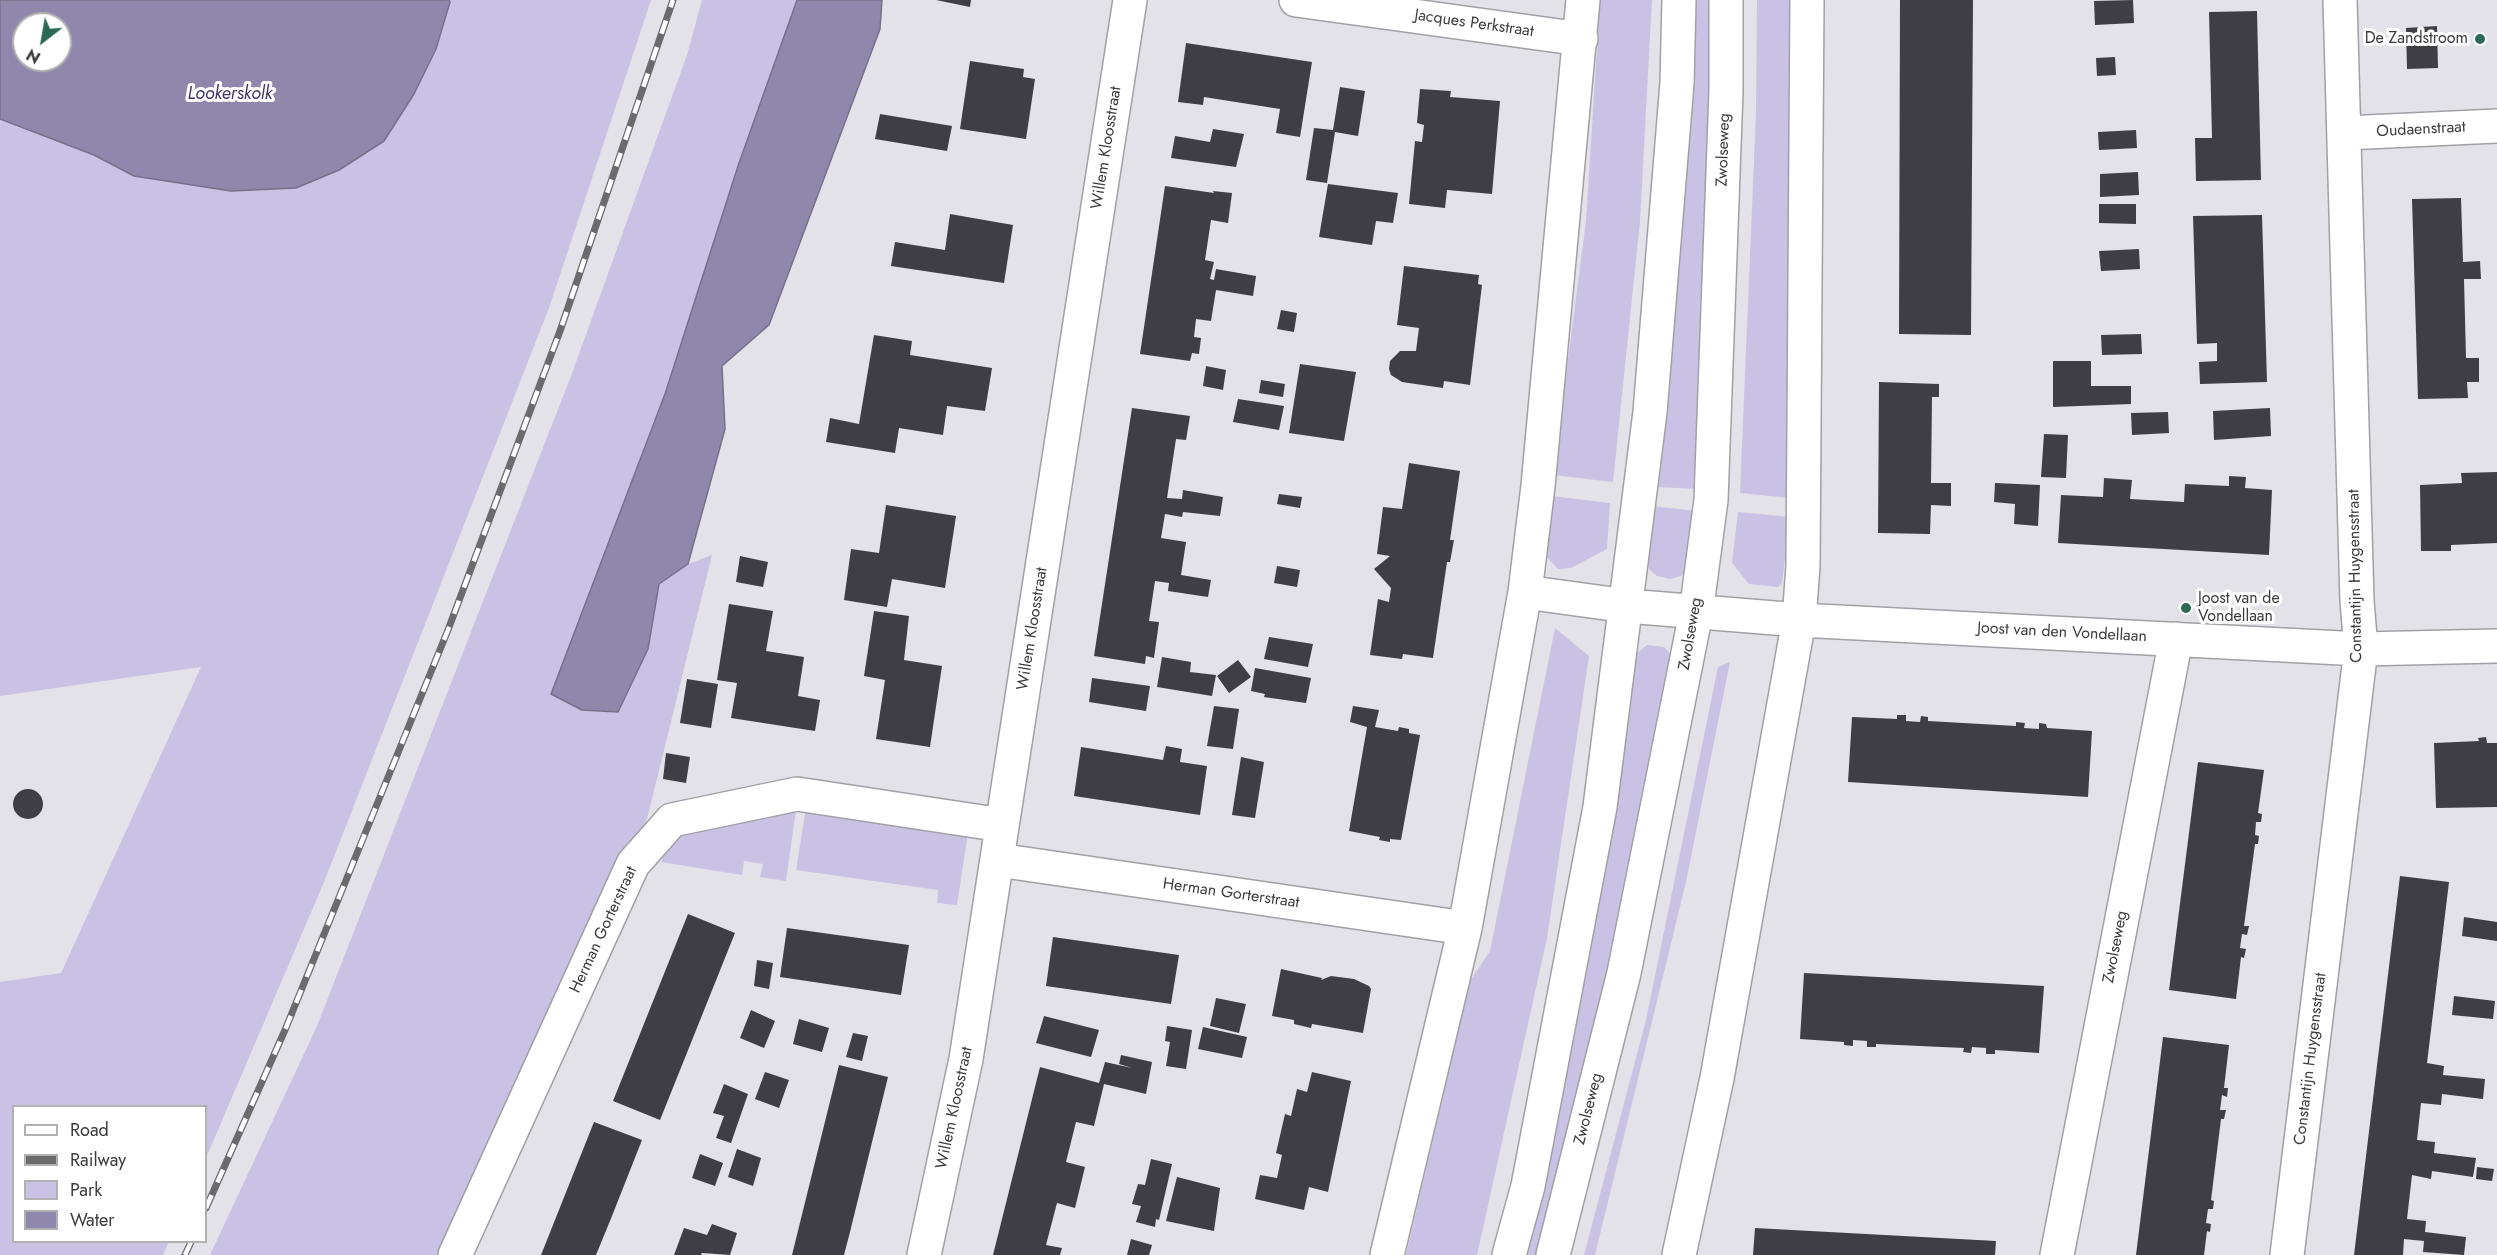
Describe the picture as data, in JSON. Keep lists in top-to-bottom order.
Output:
{
  "streets": {
    "street": [
      "Jacques Perkstraat",
      "Oudaenstraat",
      "Willem Kloosstraat",
      "Zwolseweg",
      "Constantijn Huygensstraat",
      "Joost van den Vondellaan",
      "Herman Gorterstraat"
    ]
  },
  "crossings": [
    ["Oudaenstraat", "Constantijn Huygensstraat"],
    ["Willem Kloosstraat", "Herman Gorterstraat"],
    ["Zwolseweg", "Joost van den Vondellaan"],
    ["Constantijn Huygensstraat", "Joost van den Vondellaan"]
  ],
  "water": ["Lookerskolk"],
  "places": ["De Zandstroom", "Joost van de Vondellaan"],
  "legend": [
    "Road",
    "Railway",
    "Park",
    "Water"
  ],
  "north": "bottom left"
}
